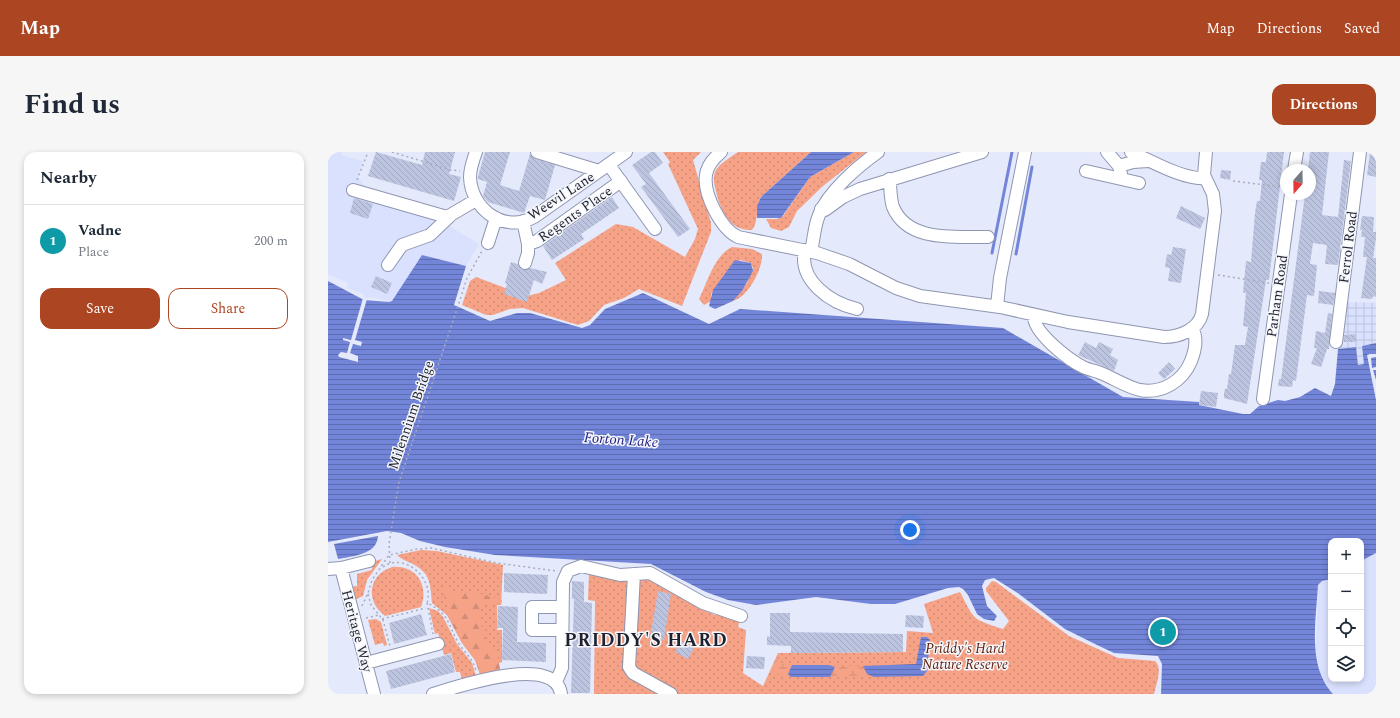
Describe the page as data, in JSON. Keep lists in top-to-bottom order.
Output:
{
  "streets": {
    "street": [
      "Weevil Lane",
      "Regents Place",
      "Ferrol Road",
      "Parham Road",
      "Heritage Way"
    ],
    "path": ["Milennium Bridge"]
  },
  "crossings": [
    ["Weevil Lane", "Regents Place"]
  ],
  "districts": ["PRIDDY'S HARD"],
  "water": ["Forton Lake"],
  "parks": ["Priddy's Hard Nature Reserve"],
  "north": "bottom",
  "page": {
    "header": "Map",
    "nav": ["Map", "Directions", "Saved"],
    "title": "Find us",
    "buttons": [
      "Directions",
      ["Save", "Share"]
    ],
    "heading": "Nearby",
    "list": [
      {
        "mark": "1",
        "name": "Vadne",
        "note": "Place",
        "value": "200 m"
      }
    ],
    "map_buttons": ["+", "−"],
    "pins": "1"
  }
}
